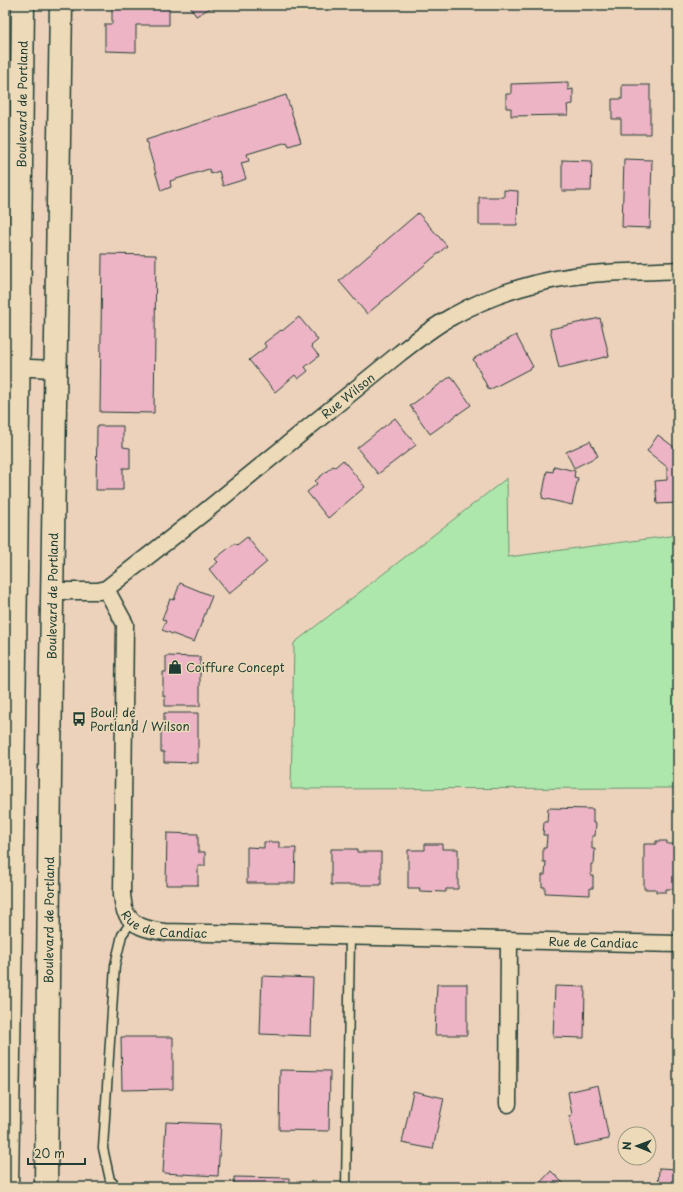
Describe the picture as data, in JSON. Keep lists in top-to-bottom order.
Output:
{
  "streets": {
    "main road": ["Boulevard de Portland"],
    "street": ["Rue Wilson", "Rue de Candiac"]
  },
  "crossings": [
    ["Rue Wilson", "Rue de Candiac"]
  ],
  "places": {
    "shop": ["Coiffure Concept"],
    "bus stop": ["Boul. de Portland / Wilson"]
  },
  "scale_bar": "20 m",
  "north": "left"
}
